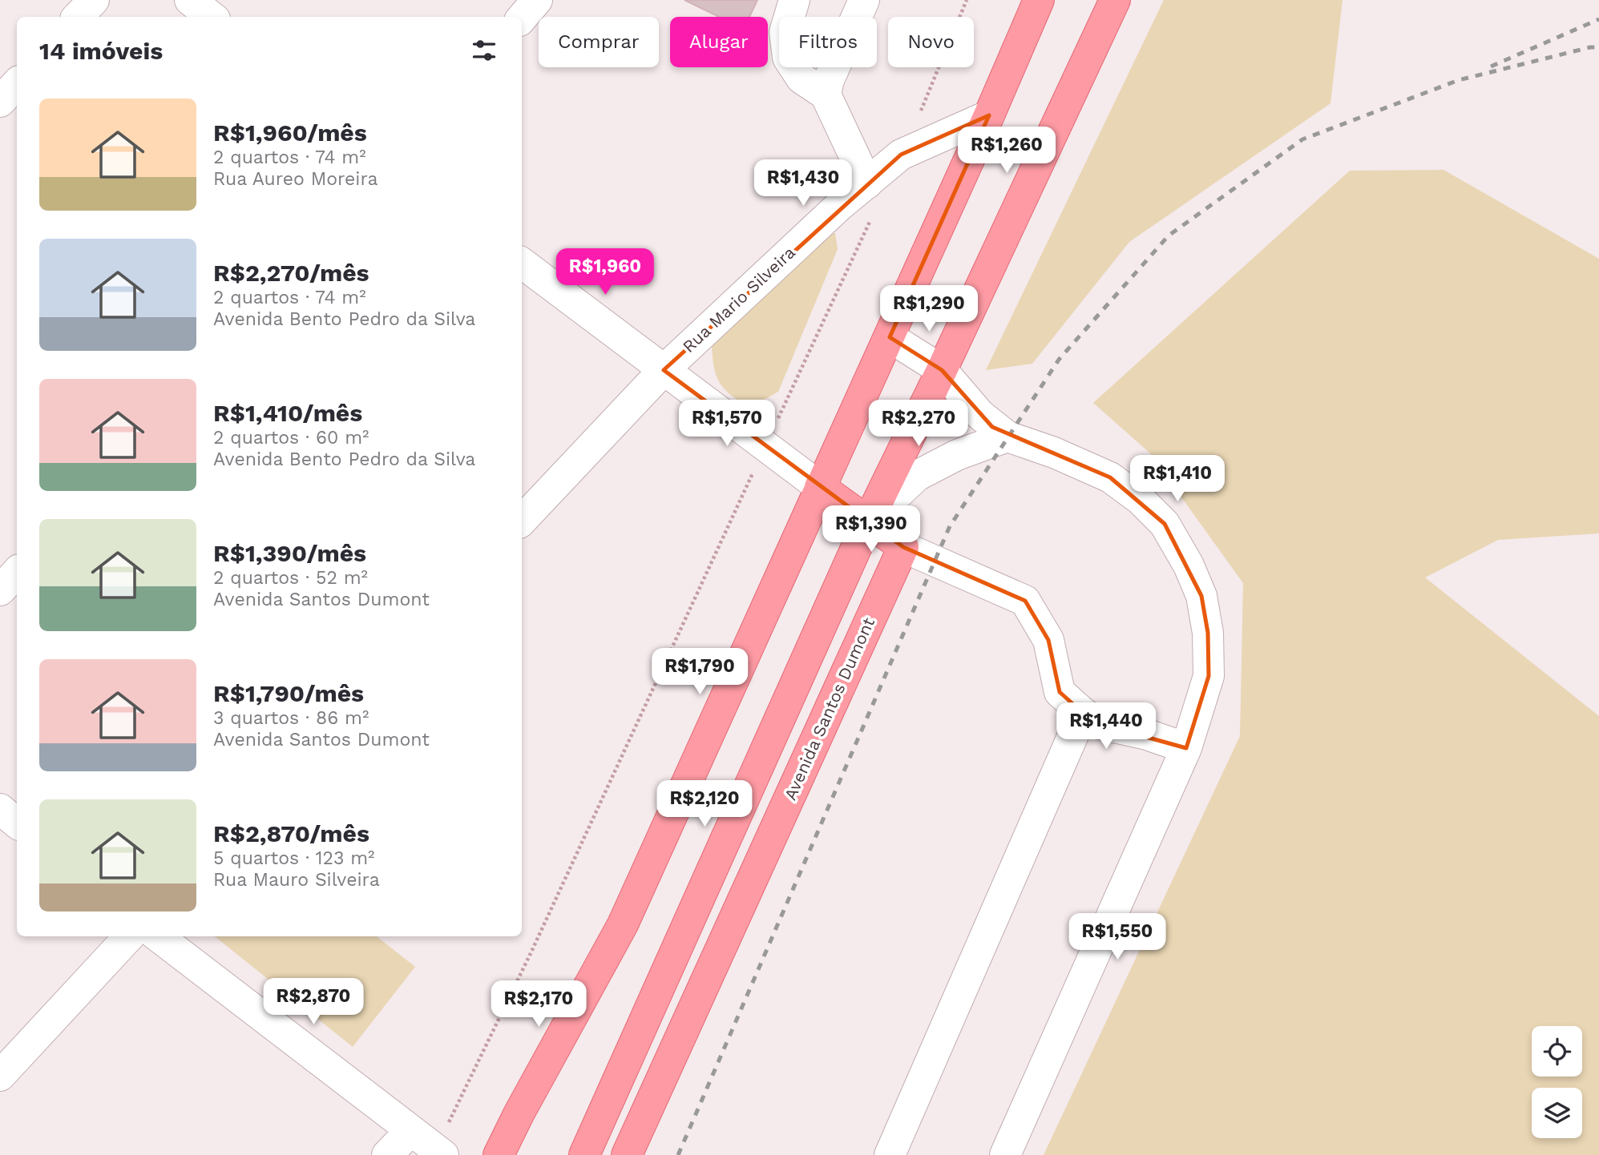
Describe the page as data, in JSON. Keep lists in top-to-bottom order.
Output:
{
  "streets": {
    "main road": ["Avenida Santos Dumont"],
    "street": ["Rua Mario Silveira"]
  },
  "page": {
    "chip": [
      "Comprar",
      "Alugar",
      "Filtros",
      "Novo"
    ],
    "heading": "14 imóveis",
    "list": [
      {
        "name": "R$1,960/mês",
        "note": "2 quartos · 74 m² · Rua Aureo Moreira"
      },
      {
        "name": "R$2,270/mês",
        "note": "2 quartos · 74 m² · Avenida Bento Pedro da Silva"
      },
      {
        "name": "R$1,410/mês",
        "note": "2 quartos · 60 m² · Avenida Bento Pedro da Silva"
      },
      {
        "name": "R$1,390/mês",
        "note": "2 quartos · 52 m² · Avenida Santos Dumont"
      },
      {
        "name": "R$1,790/mês",
        "note": "3 quartos · 86 m² · Avenida Santos Dumont"
      },
      {
        "name": "R$2,870/mês",
        "note": "5 quartos · 123 m² · Rua Mauro Silveira"
      }
    ],
    "price": [
      "R$1,260",
      "R$1,430",
      "R$1,960",
      "R$1,290",
      "R$1,570",
      "R$2,270",
      "R$1,410",
      "R$1,390",
      "R$1,790",
      "R$1,440",
      "R$2,120",
      "R$1,550",
      "R$2,870",
      "R$2,170"
    ]
  }
}
